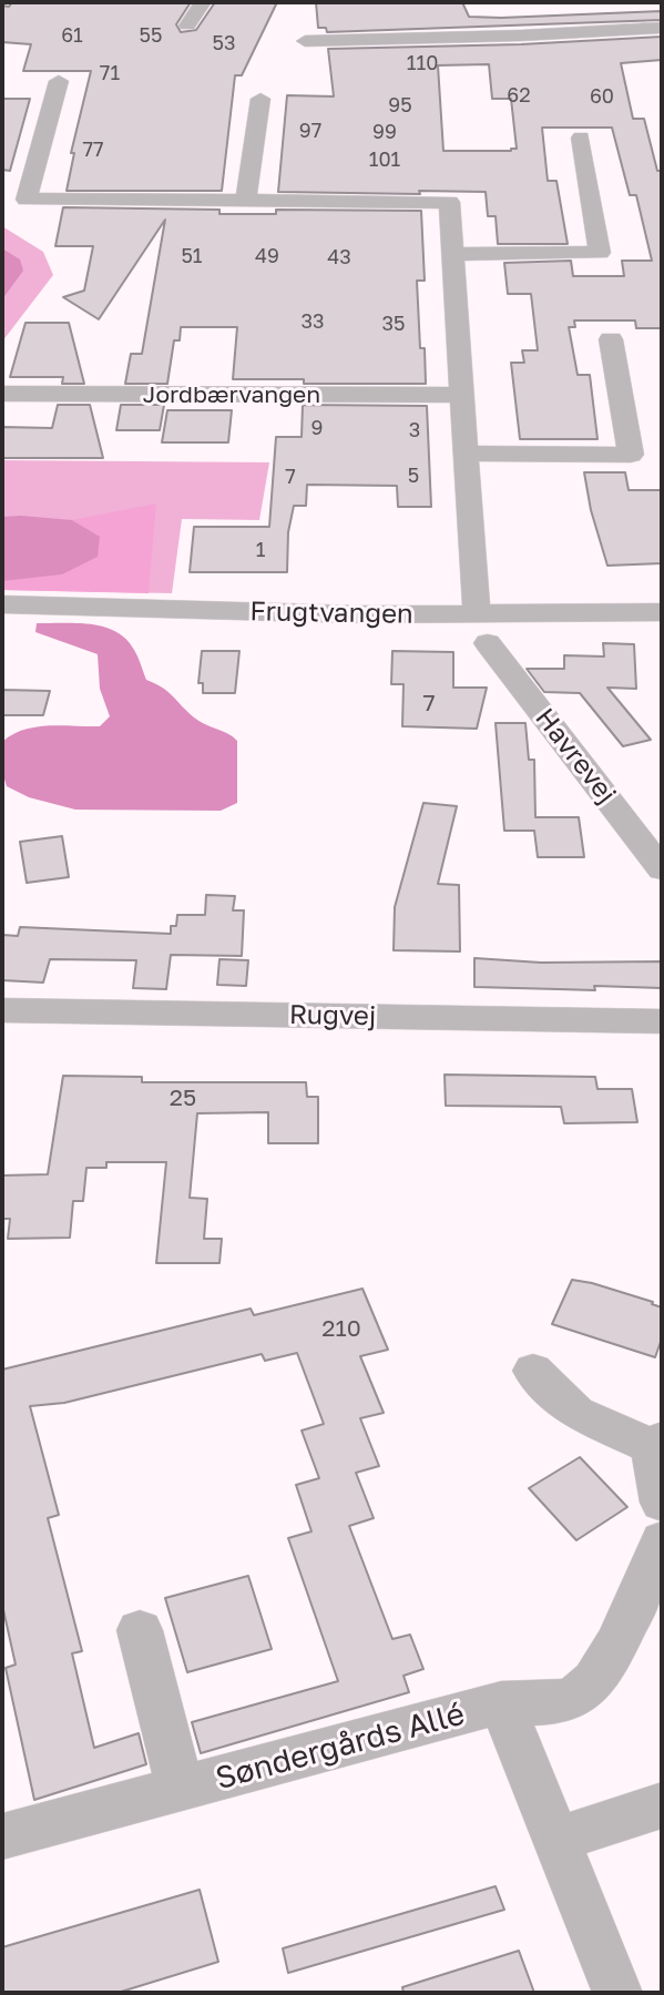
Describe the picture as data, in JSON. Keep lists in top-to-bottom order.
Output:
{
  "streets": {
    "street": [
      "Jordbærvangen",
      "Frugtvangen",
      "Havrevej",
      "Rugvej",
      "Søndergårds Allé"
    ]
  },
  "house_numbers": [
    "61",
    "55",
    "53",
    "110",
    "71",
    "62",
    "60",
    "95",
    "97",
    "99",
    "77",
    "101",
    "51",
    "49",
    "43",
    "33",
    "35",
    "9",
    "3",
    "5",
    "7",
    "1",
    "7",
    "25",
    "210"
  ]
}
